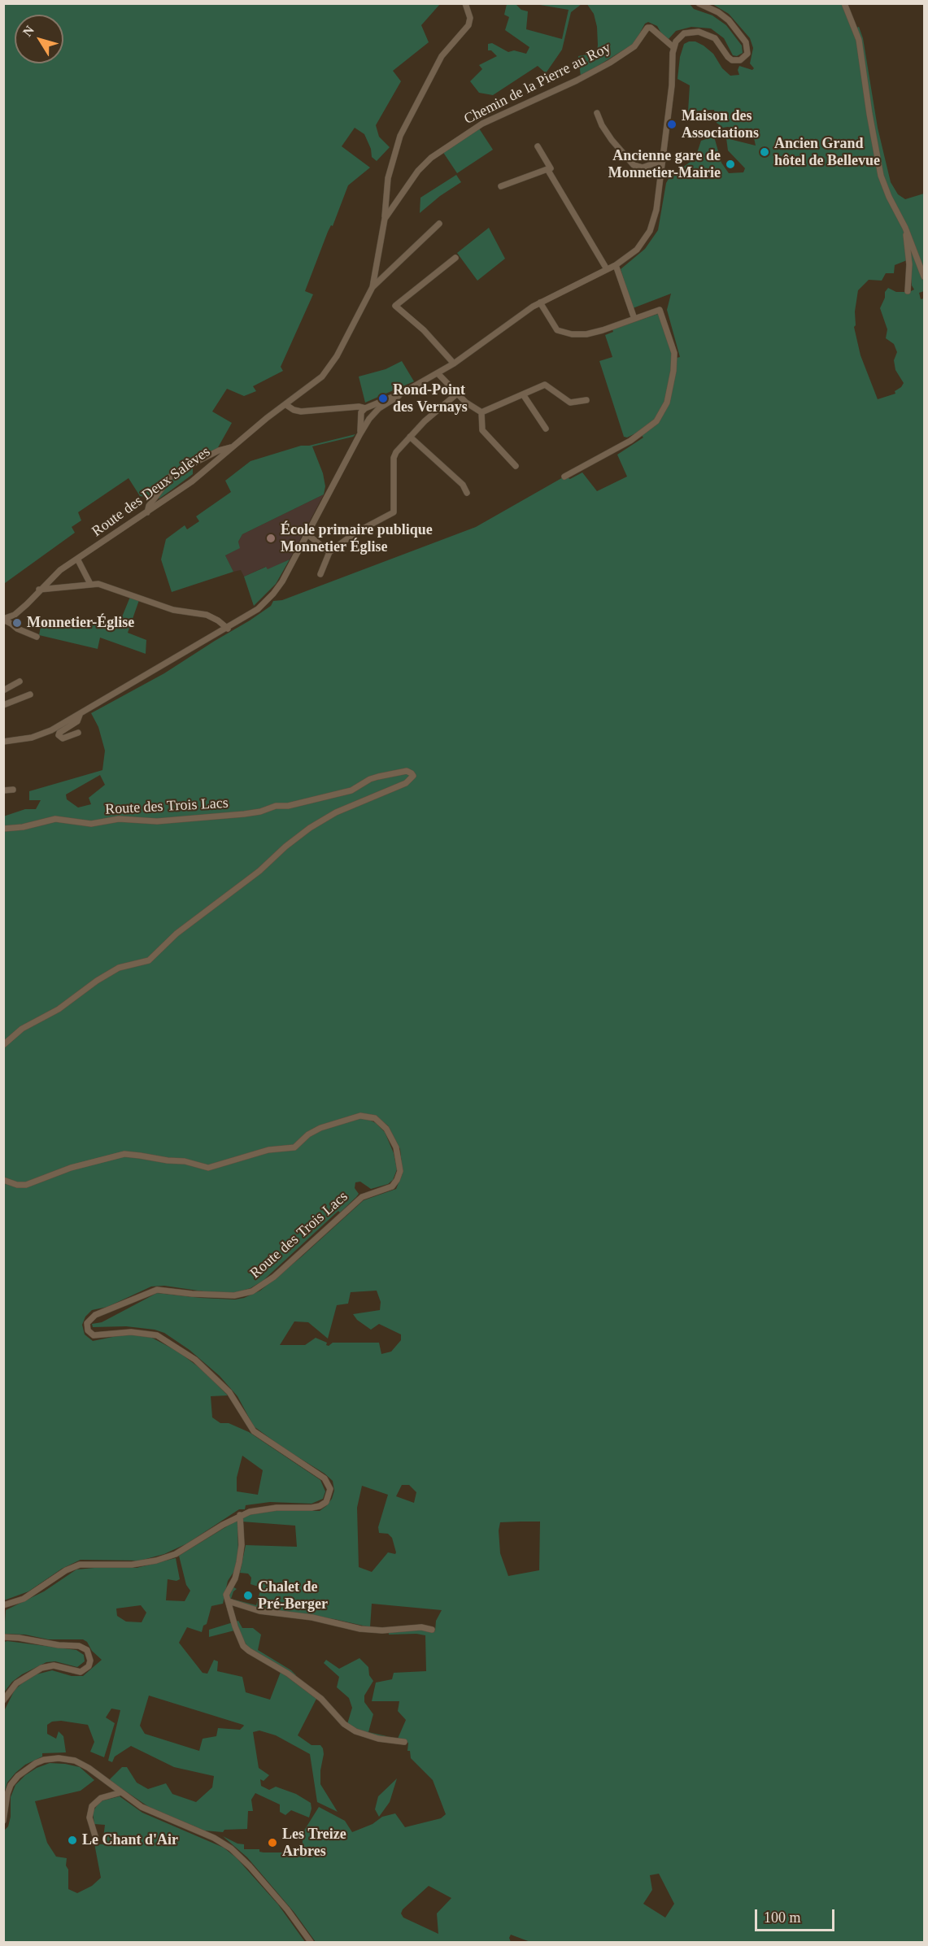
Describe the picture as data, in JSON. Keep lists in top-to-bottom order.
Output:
{
  "streets": {
    "street": ["Chemin de la Pierre au Roy", "Route des Deux Salèves", "Route des Trois Lacs"]
  },
  "crossings": [
    ["Chemin de la Pierre au Roy", "Route des Deux Salèves"]
  ],
  "places": [
    "Maison des Associations",
    "Ancien Grand hôtel de Bellevue",
    "Ancienne gare de Monnetier-Mairie",
    "Rond-Point des Vernays",
    "École primaire publique Monnetier Église",
    "Monnetier-Église",
    "Chalet de Pré-Berger",
    "Le Chant d'Air",
    "Les Treize Arbres"
  ],
  "scale_bar": "100 m",
  "north": "top left"
}
